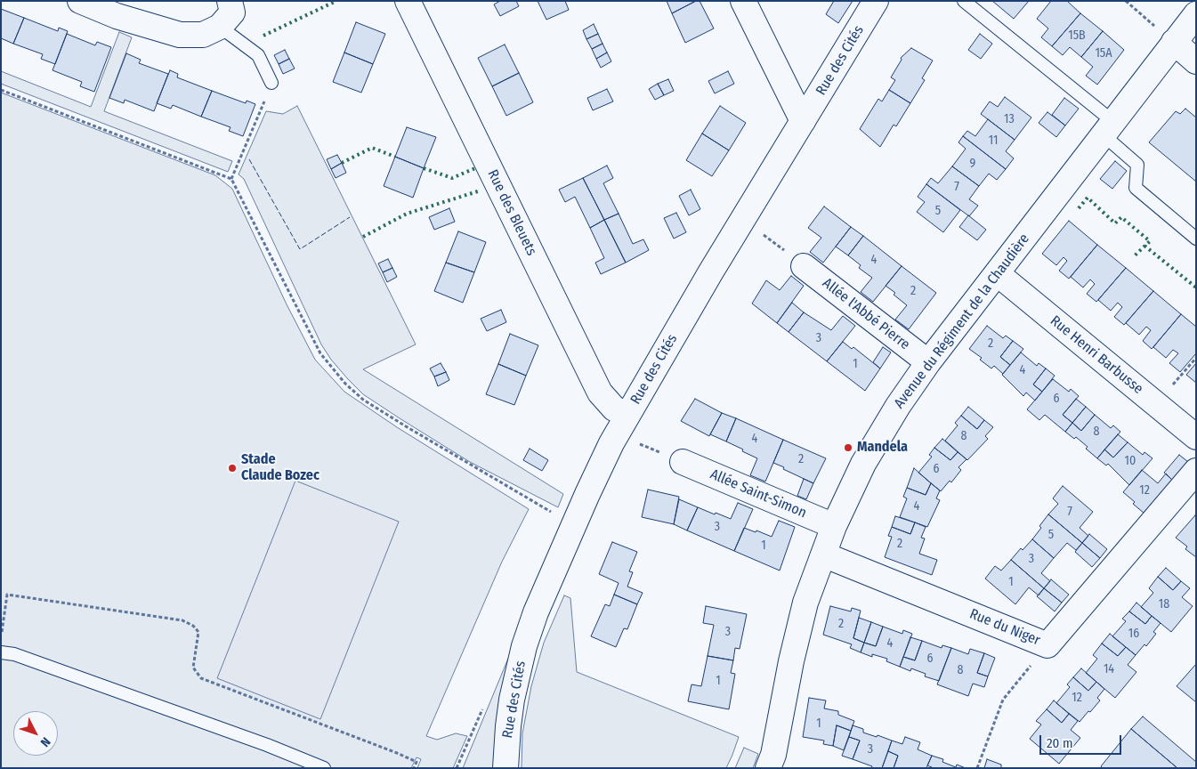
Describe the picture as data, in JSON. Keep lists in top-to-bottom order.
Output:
{
  "streets": {
    "street": [
      "Rue des Cités",
      "Rue des Bleuets",
      "Allée l'Abbé Pierre",
      "Avenue du Régiment de la Chaudière",
      "Rue Henri Barbusse",
      "Allée Saint-Simon",
      "Rue du Niger"
    ]
  },
  "crossings": [
    ["Rue des Cités", "Rue des Bleuets"],
    ["Allée l'Abbé Pierre", "Avenue du Régiment de la Chaudière"],
    ["Avenue du Régiment de la Chaudière", "Rue Henri Barbusse"],
    ["Avenue du Régiment de la Chaudière", "Allée Saint-Simon"],
    ["Avenue du Régiment de la Chaudière", "Rue du Niger"]
  ],
  "places": ["Mandela", "Stade Claude Bozec"],
  "house_numbers": [
    "15B",
    "15A",
    "13",
    "11",
    "9",
    "7",
    "5",
    "4",
    "2",
    "3",
    "2",
    "1",
    "4",
    "6",
    "8",
    "8",
    "4",
    "2",
    "10",
    "6",
    "12",
    "4",
    "7",
    "3",
    "5",
    "2",
    "1",
    "3",
    "1",
    "18",
    "2",
    "3",
    "16",
    "4",
    "6",
    "14",
    "8",
    "1",
    "12",
    "1",
    "3"
  ],
  "scale_bar": "20 m",
  "north": "bottom right"
}
